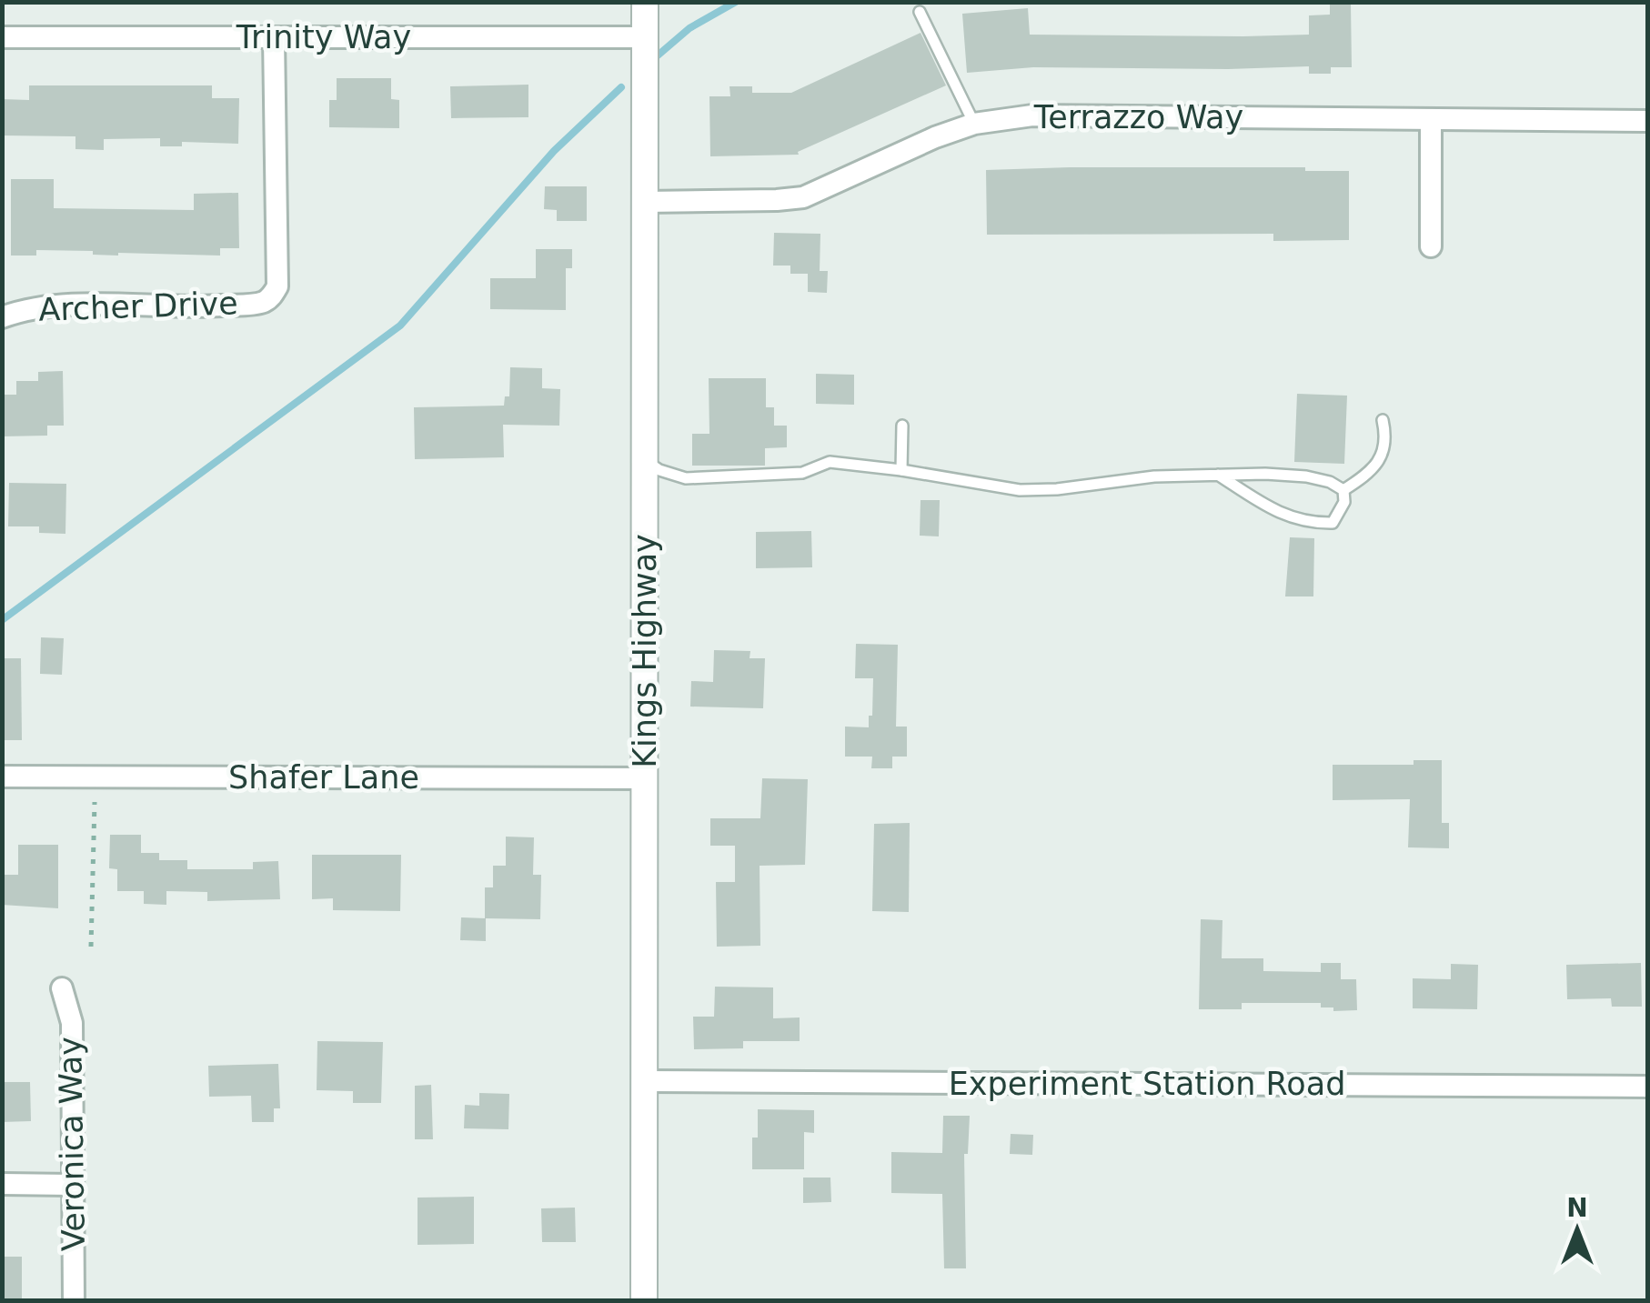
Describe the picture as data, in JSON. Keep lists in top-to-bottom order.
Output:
{
  "streets": {
    "street": [
      "Trinity Way",
      "Terrazzo Way",
      "Archer Drive",
      "Kings Highway",
      "Shafer Lane",
      "Experiment Station Road",
      "Veronica Way"
    ]
  },
  "crossings": [
    ["Trinity Way", "Archer Drive"],
    ["Trinity Way", "Kings Highway"],
    ["Terrazzo Way", "Kings Highway"],
    ["Kings Highway", "Shafer Lane"],
    ["Kings Highway", "Experiment Station Road"]
  ],
  "north": "top"
}
